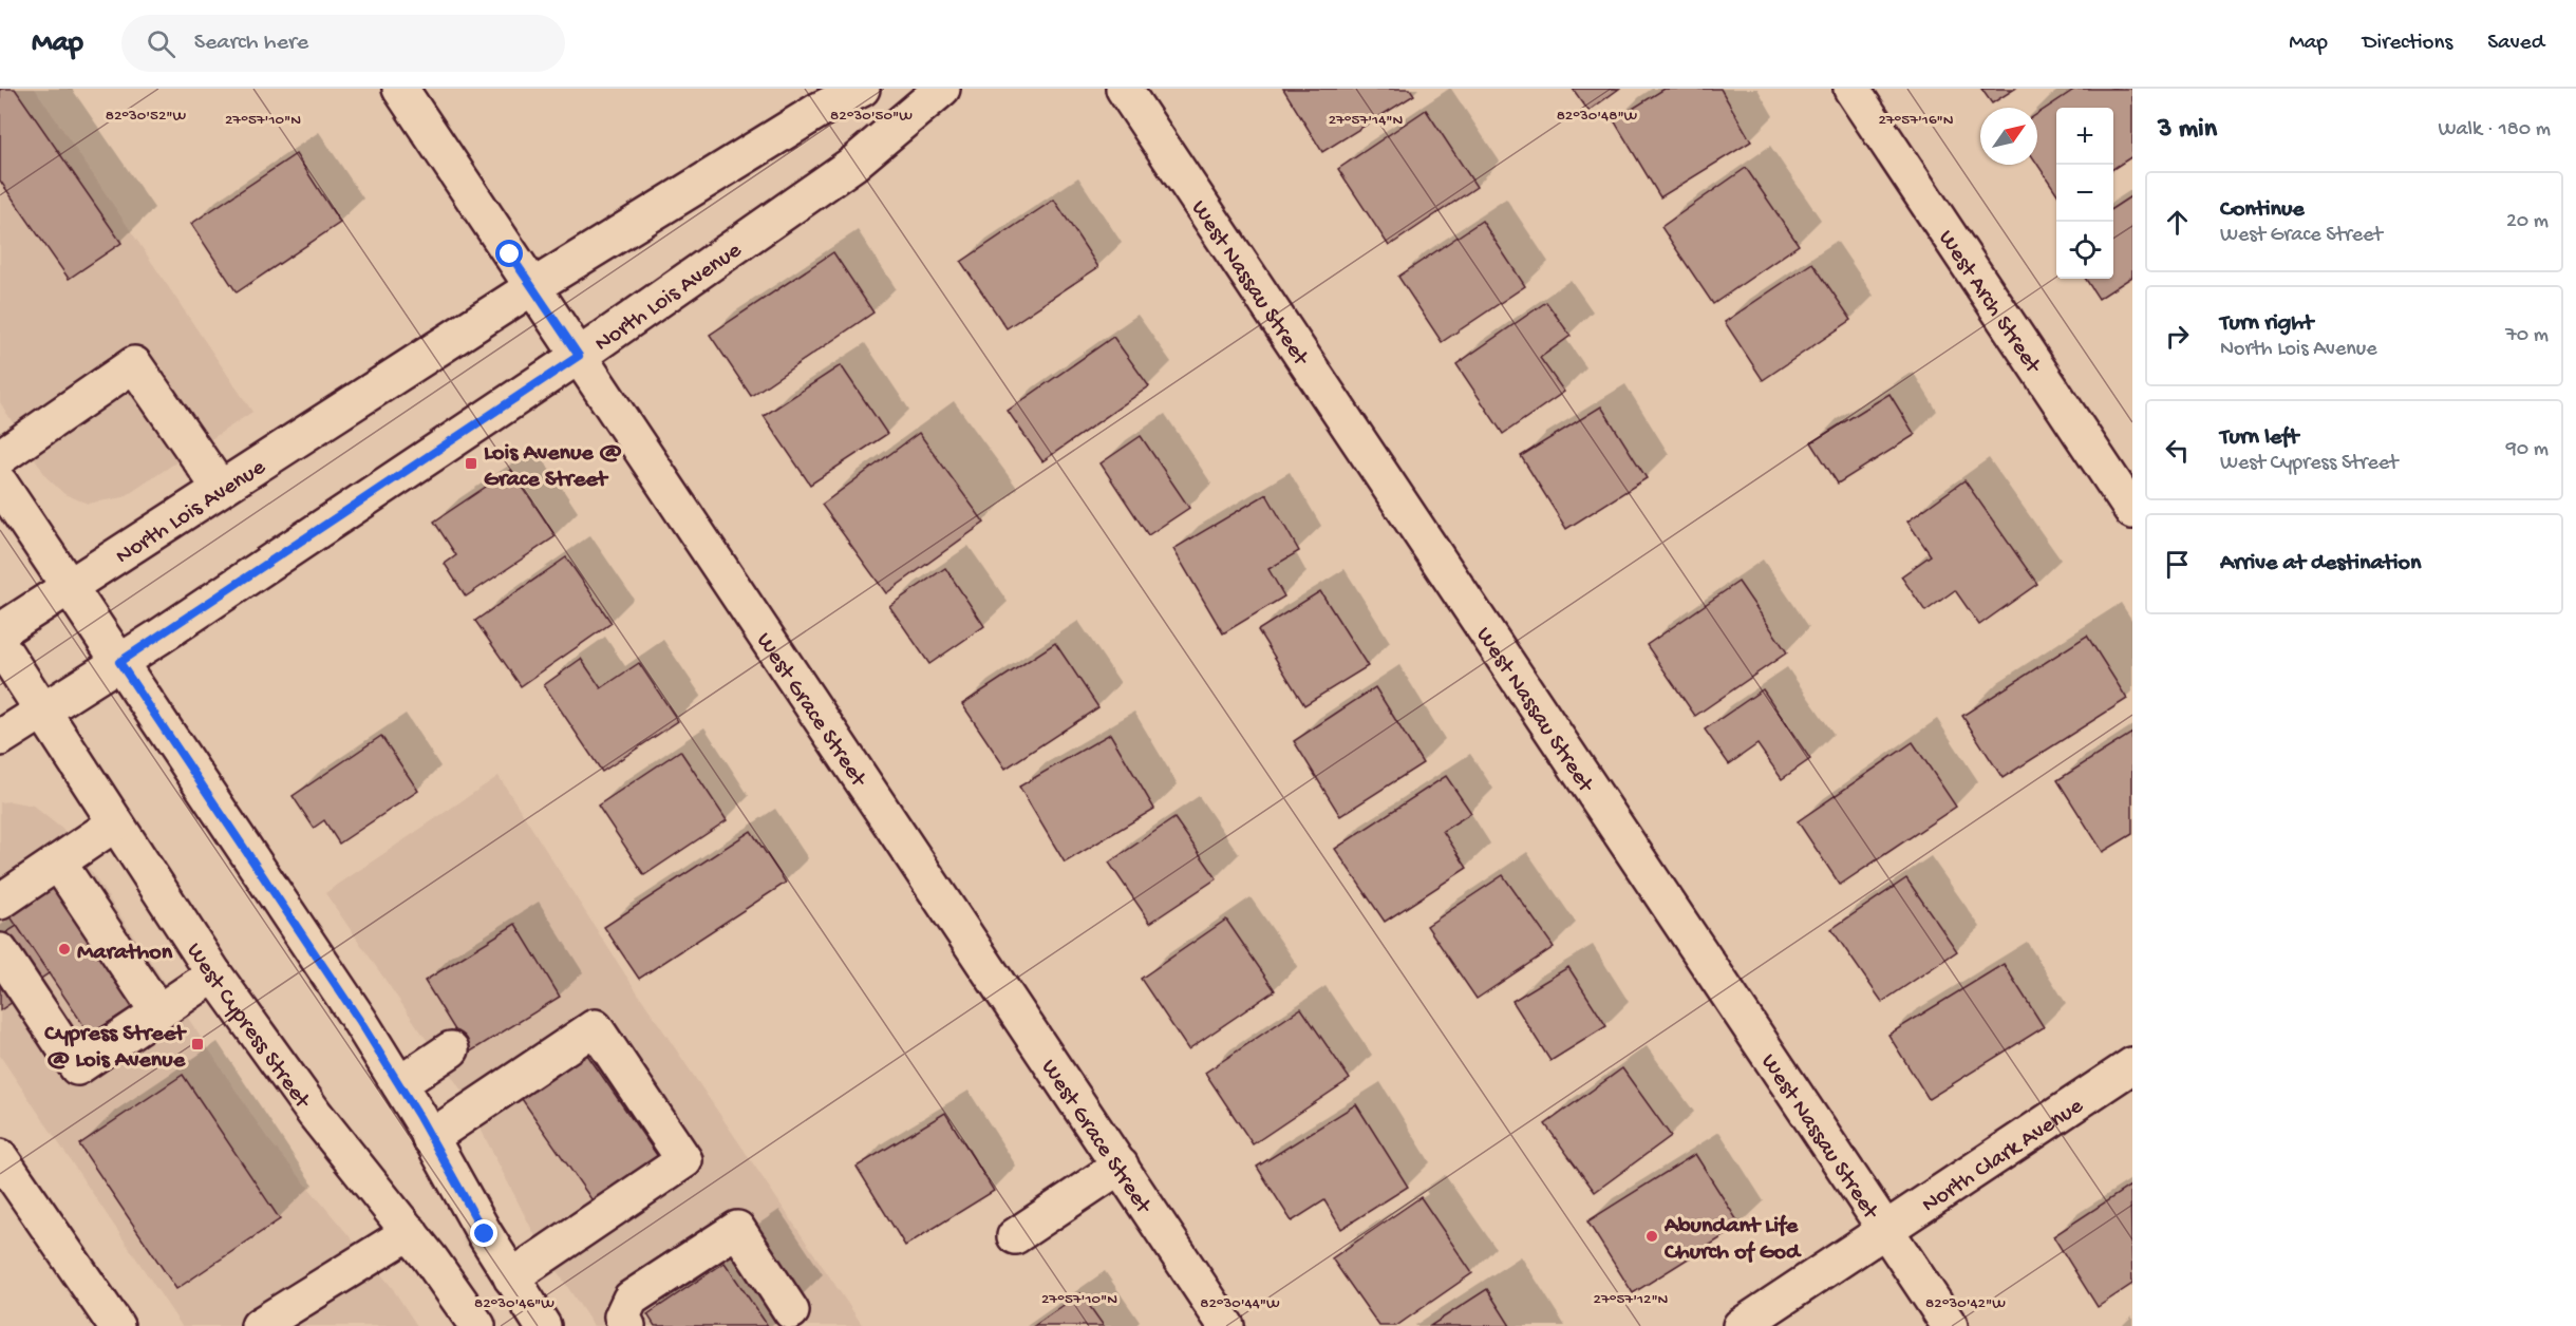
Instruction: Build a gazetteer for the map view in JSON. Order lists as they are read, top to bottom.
{
  "streets": {
    "street": [
      "West Nassau Street",
      "North Lois Avenue",
      "West Arch Street",
      "West Grace Street",
      "West Cypress Street",
      "North Clark Avenue"
    ]
  },
  "crossings": [
    ["West Nassau Street", "North Clark Avenue"],
    ["North Lois Avenue", "West Grace Street"],
    ["North Lois Avenue", "West Cypress Street"]
  ],
  "places": {
    "transit": ["Lois Avenue @ Grace Street", "Cypress Street @ Lois Avenue"],
    "other": ["Marathon", "Abundant Life Church of God"]
  },
  "north": "top right",
  "page": {
    "header": "Map",
    "search": "Search here",
    "nav": ["Map", "Directions", "Saved"],
    "heading": ["3 min", "Walk · 180 m"],
    "map_buttons": ["+", "−"],
    "list": [
      ["Continue", "West Grace Street", "20 m"],
      ["Turn right", "North Lois Avenue", "70 m"],
      ["Turn left", "West Cypress Street", "90 m"],
      "Arrive at destination"
    ]
  },
  "coordinates": [
    "82°30'52\"W",
    "82°30'48\"W",
    "82°30'50\"W",
    "27°57'16\"N",
    "27°57'10\"N",
    "27°57'14\"N",
    "27°57'12\"N",
    "82°30'46\"W",
    "82°30'44\"W",
    "82°30'42\"W"
  ]
}
